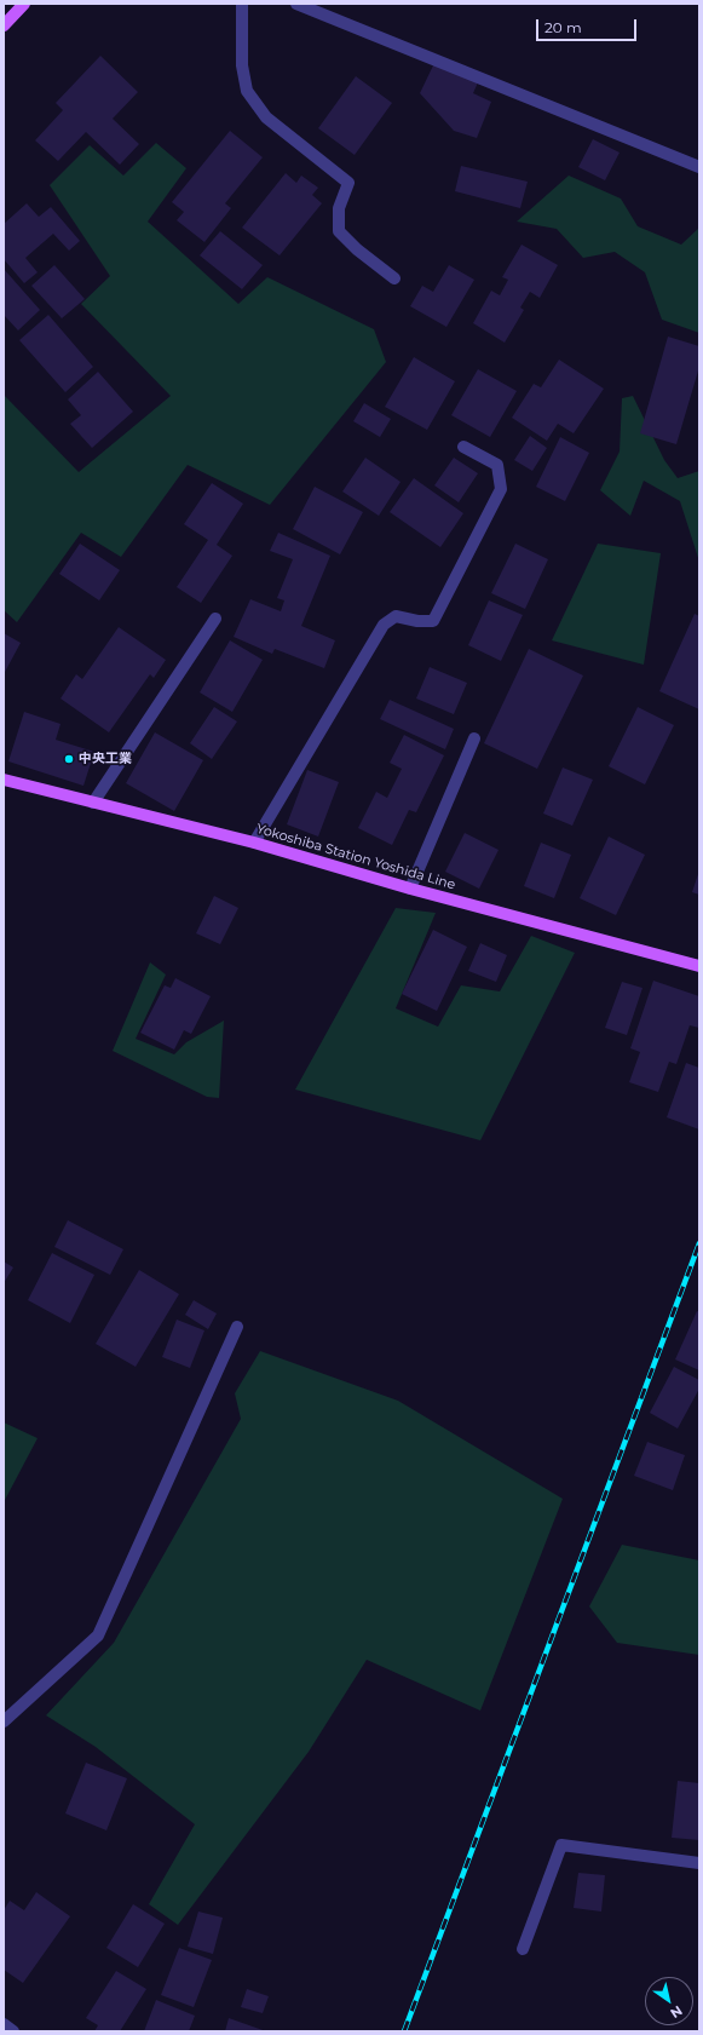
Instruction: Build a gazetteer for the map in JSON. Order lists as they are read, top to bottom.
{
  "streets": {
    "main road": ["Yokoshiba Station Yoshida Line"]
  },
  "places": ["中央工業"],
  "scale_bar": "20 m",
  "north": "bottom right"
}
